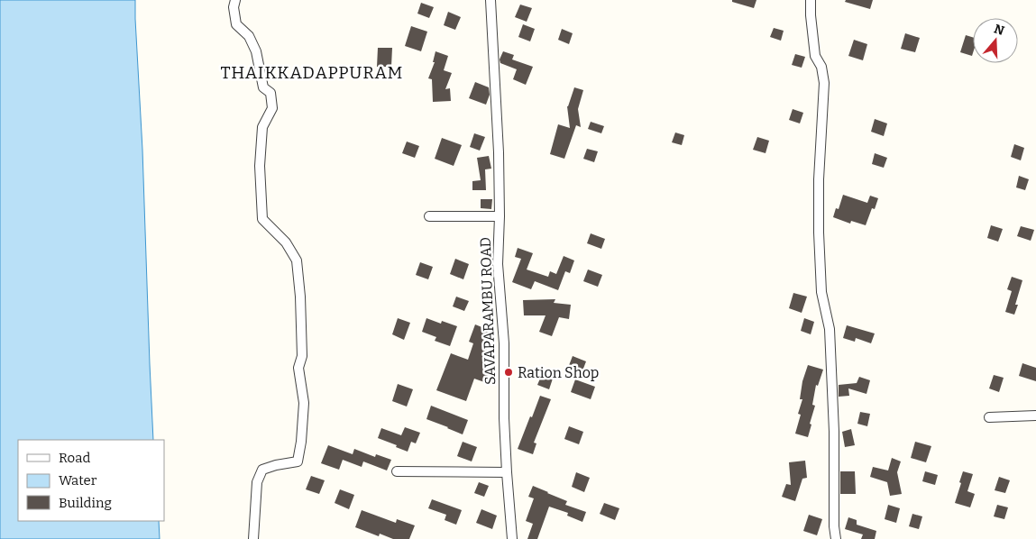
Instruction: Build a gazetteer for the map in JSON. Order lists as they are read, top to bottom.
{
  "streets": {
    "street": ["SAVAPARAMBU ROAD"]
  },
  "districts": ["THAIKKADAPPURAM"],
  "places": ["Ration Shop"],
  "legend": ["Road", "Water", "Building"],
  "north": "top"
}
